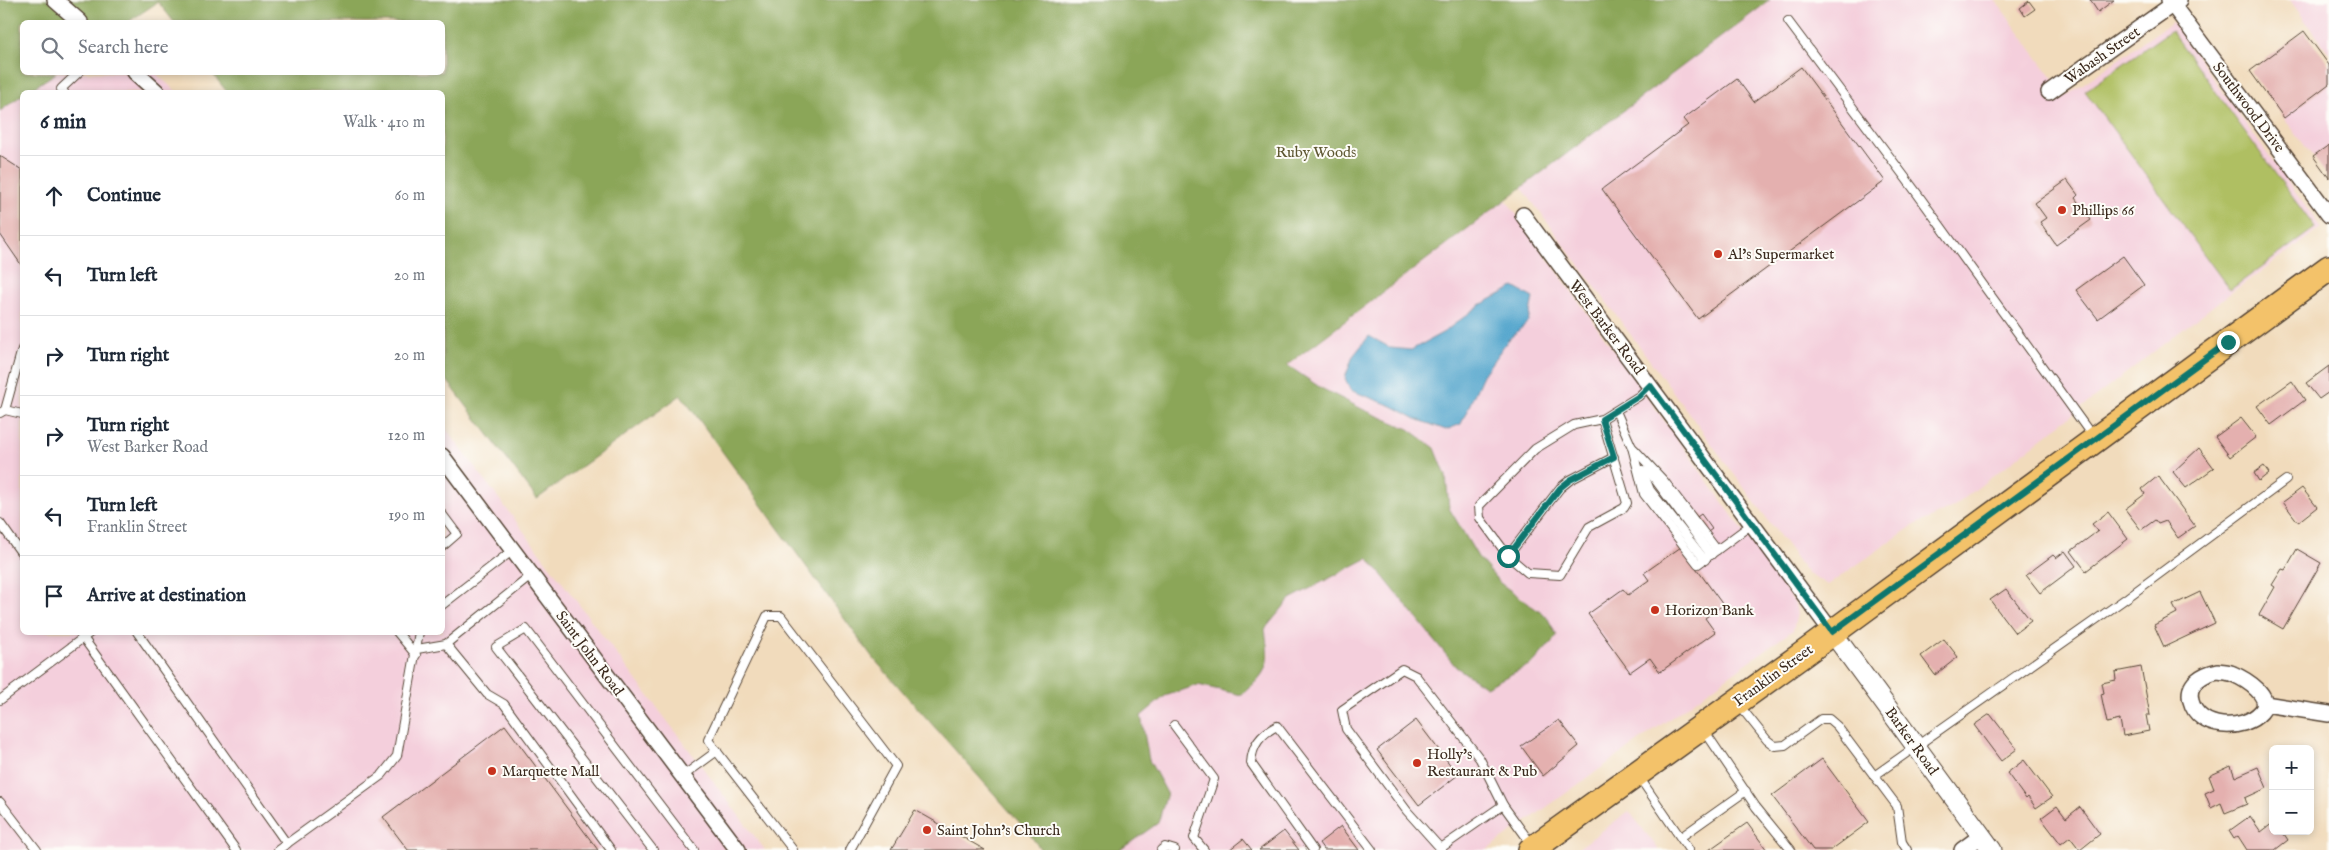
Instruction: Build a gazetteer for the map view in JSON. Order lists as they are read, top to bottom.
{
  "streets": {
    "main road": ["Franklin Street"],
    "street": [
      "Wabash Street",
      "Southwood Drive",
      "West Barker Road",
      "Saint John Road",
      "Barker Road"
    ]
  },
  "crossings": [
    ["Wabash Street", "Southwood Drive"],
    ["West Barker Road", "Franklin Street"],
    ["West Barker Road", "Barker Road"],
    ["Franklin Street", "Barker Road"]
  ],
  "parks": ["Ruby Woods"],
  "places": [
    "Phillips 66",
    "Al's Supermarket",
    "Horizon Bank",
    "Holly's Restaurant & Pub",
    "Marquette Mall",
    "Saint John's Church"
  ],
  "page": {
    "search": "Search here",
    "heading": ["6 min", "Walk · 410 m"],
    "list": [
      ["Continue", "60 m"],
      ["Turn left", "20 m"],
      ["Turn right", "20 m"],
      ["Turn right", "West Barker Road", "120 m"],
      ["Turn left", "Franklin Street", "190 m"],
      "Arrive at destination"
    ],
    "map_buttons": ["+", "−"]
  }
}
